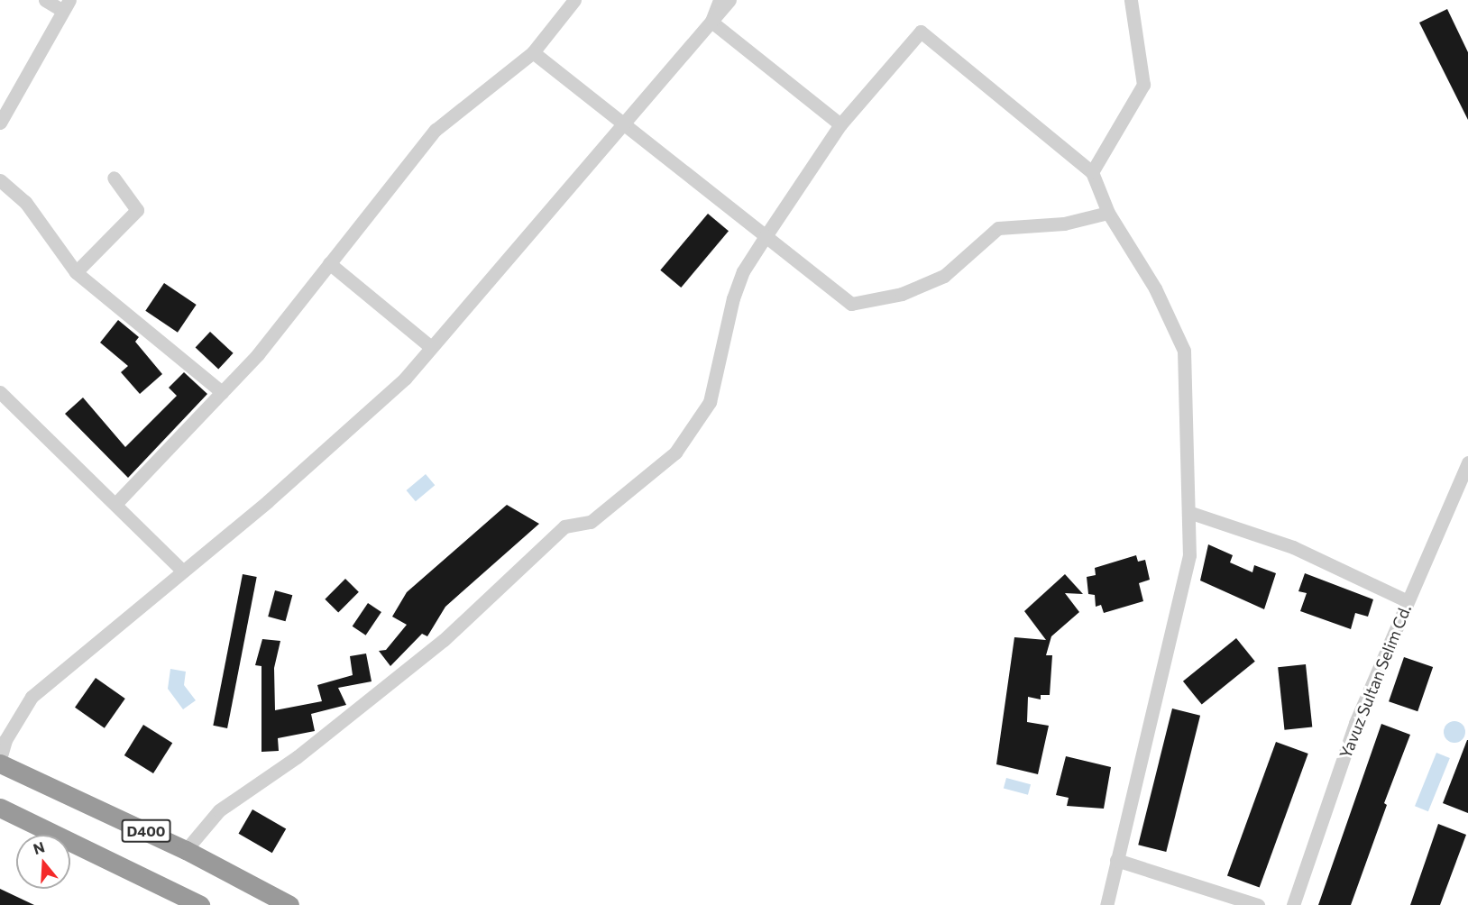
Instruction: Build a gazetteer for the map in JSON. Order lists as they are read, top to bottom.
{
  "streets": {
    "highway": ["D400"],
    "street": ["Yavuz Sultan Selim Cd."]
  },
  "north": "top"
}
